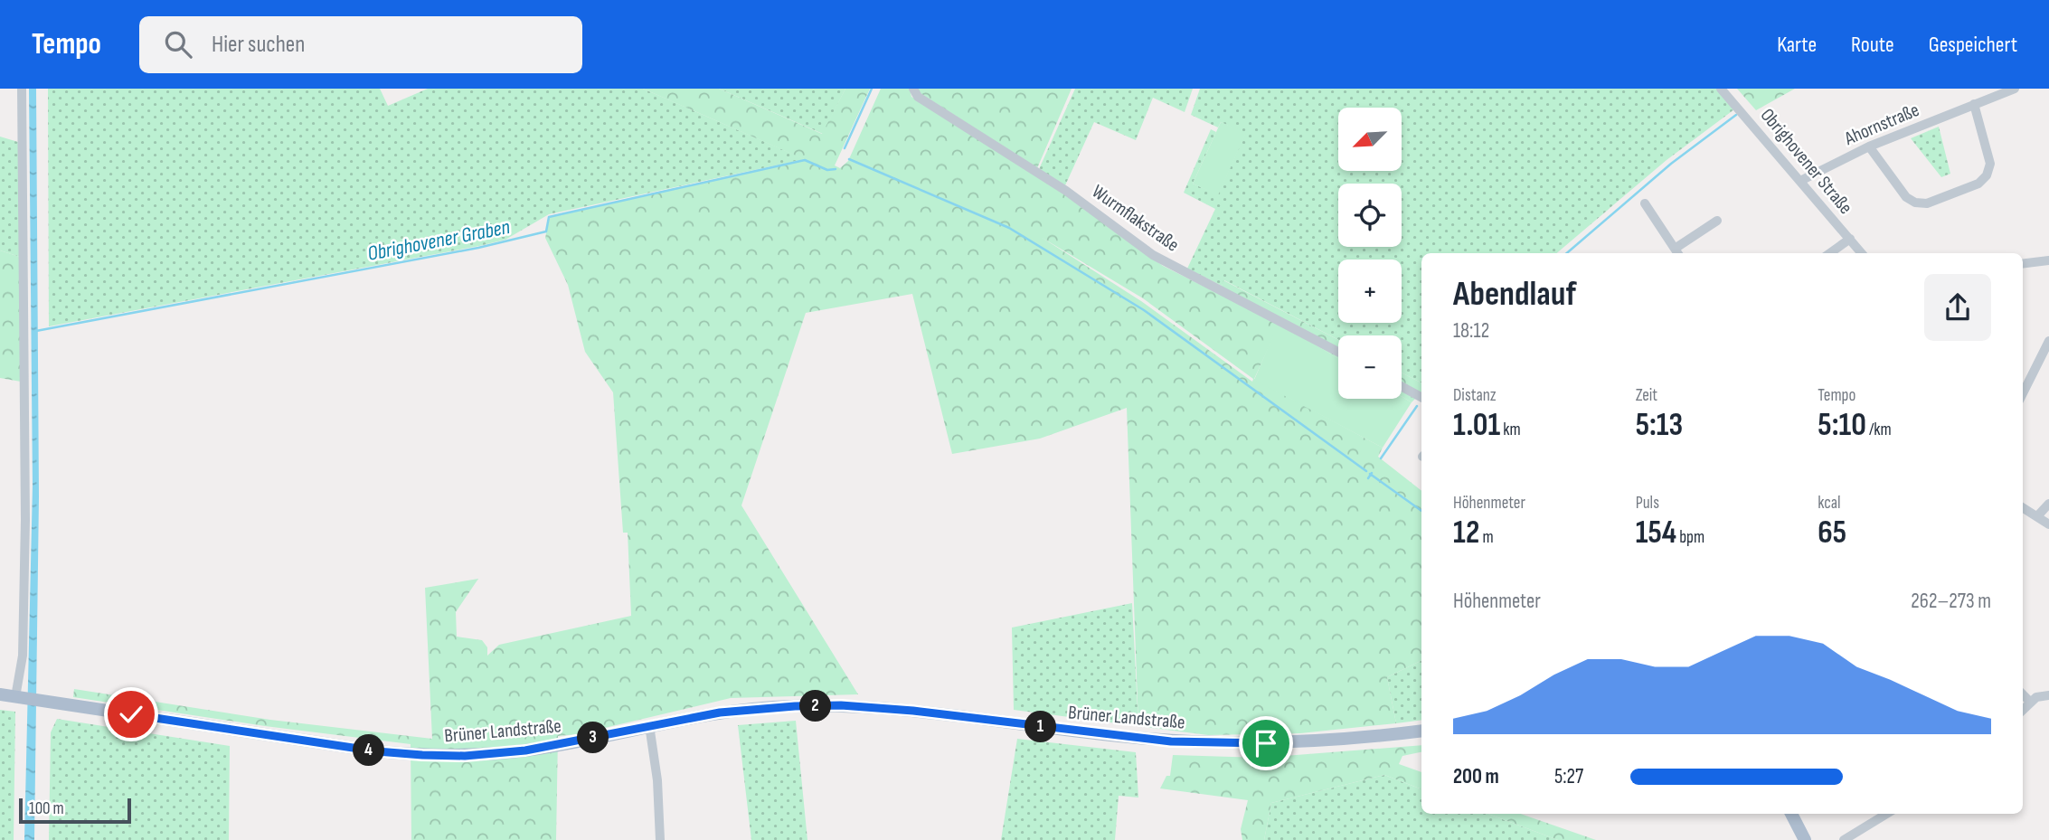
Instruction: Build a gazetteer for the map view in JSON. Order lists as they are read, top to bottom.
{
  "streets": {
    "main road": ["Brüner Landstraße"],
    "street": ["Ahornstraße", "Obrighovener Straße", "Wurmflakstraße"]
  },
  "crossings": [
    ["Ahornstraße", "Obrighovener Straße"]
  ],
  "water": ["Obrighovener Graben"],
  "scale_bar": "100 m",
  "north": "bottom left",
  "page": {
    "header": "Tempo",
    "search": "Hier suchen",
    "nav": ["Karte", "Route", "Gespeichert"],
    "map_buttons": ["+", "−"],
    "heading": ["Abendlauf", "18:12"],
    "stats": [
      ["Distanz", "1.01 km"],
      ["Zeit", "5:13"],
      ["Tempo", "5:10 /km"],
      ["Höhenmeter", "12 m"],
      ["Puls", "154 bpm"],
      ["kcal", "65"]
    ],
    "chart": ["Höhenmeter", "262–273 m"],
    "pins": [
      "2",
      "1",
      "3",
      "4"
    ],
    "list": [
      {
        "name": "200 m",
        "note": "5:27"
      }
    ],
    "scale": "100 m"
  }
}
